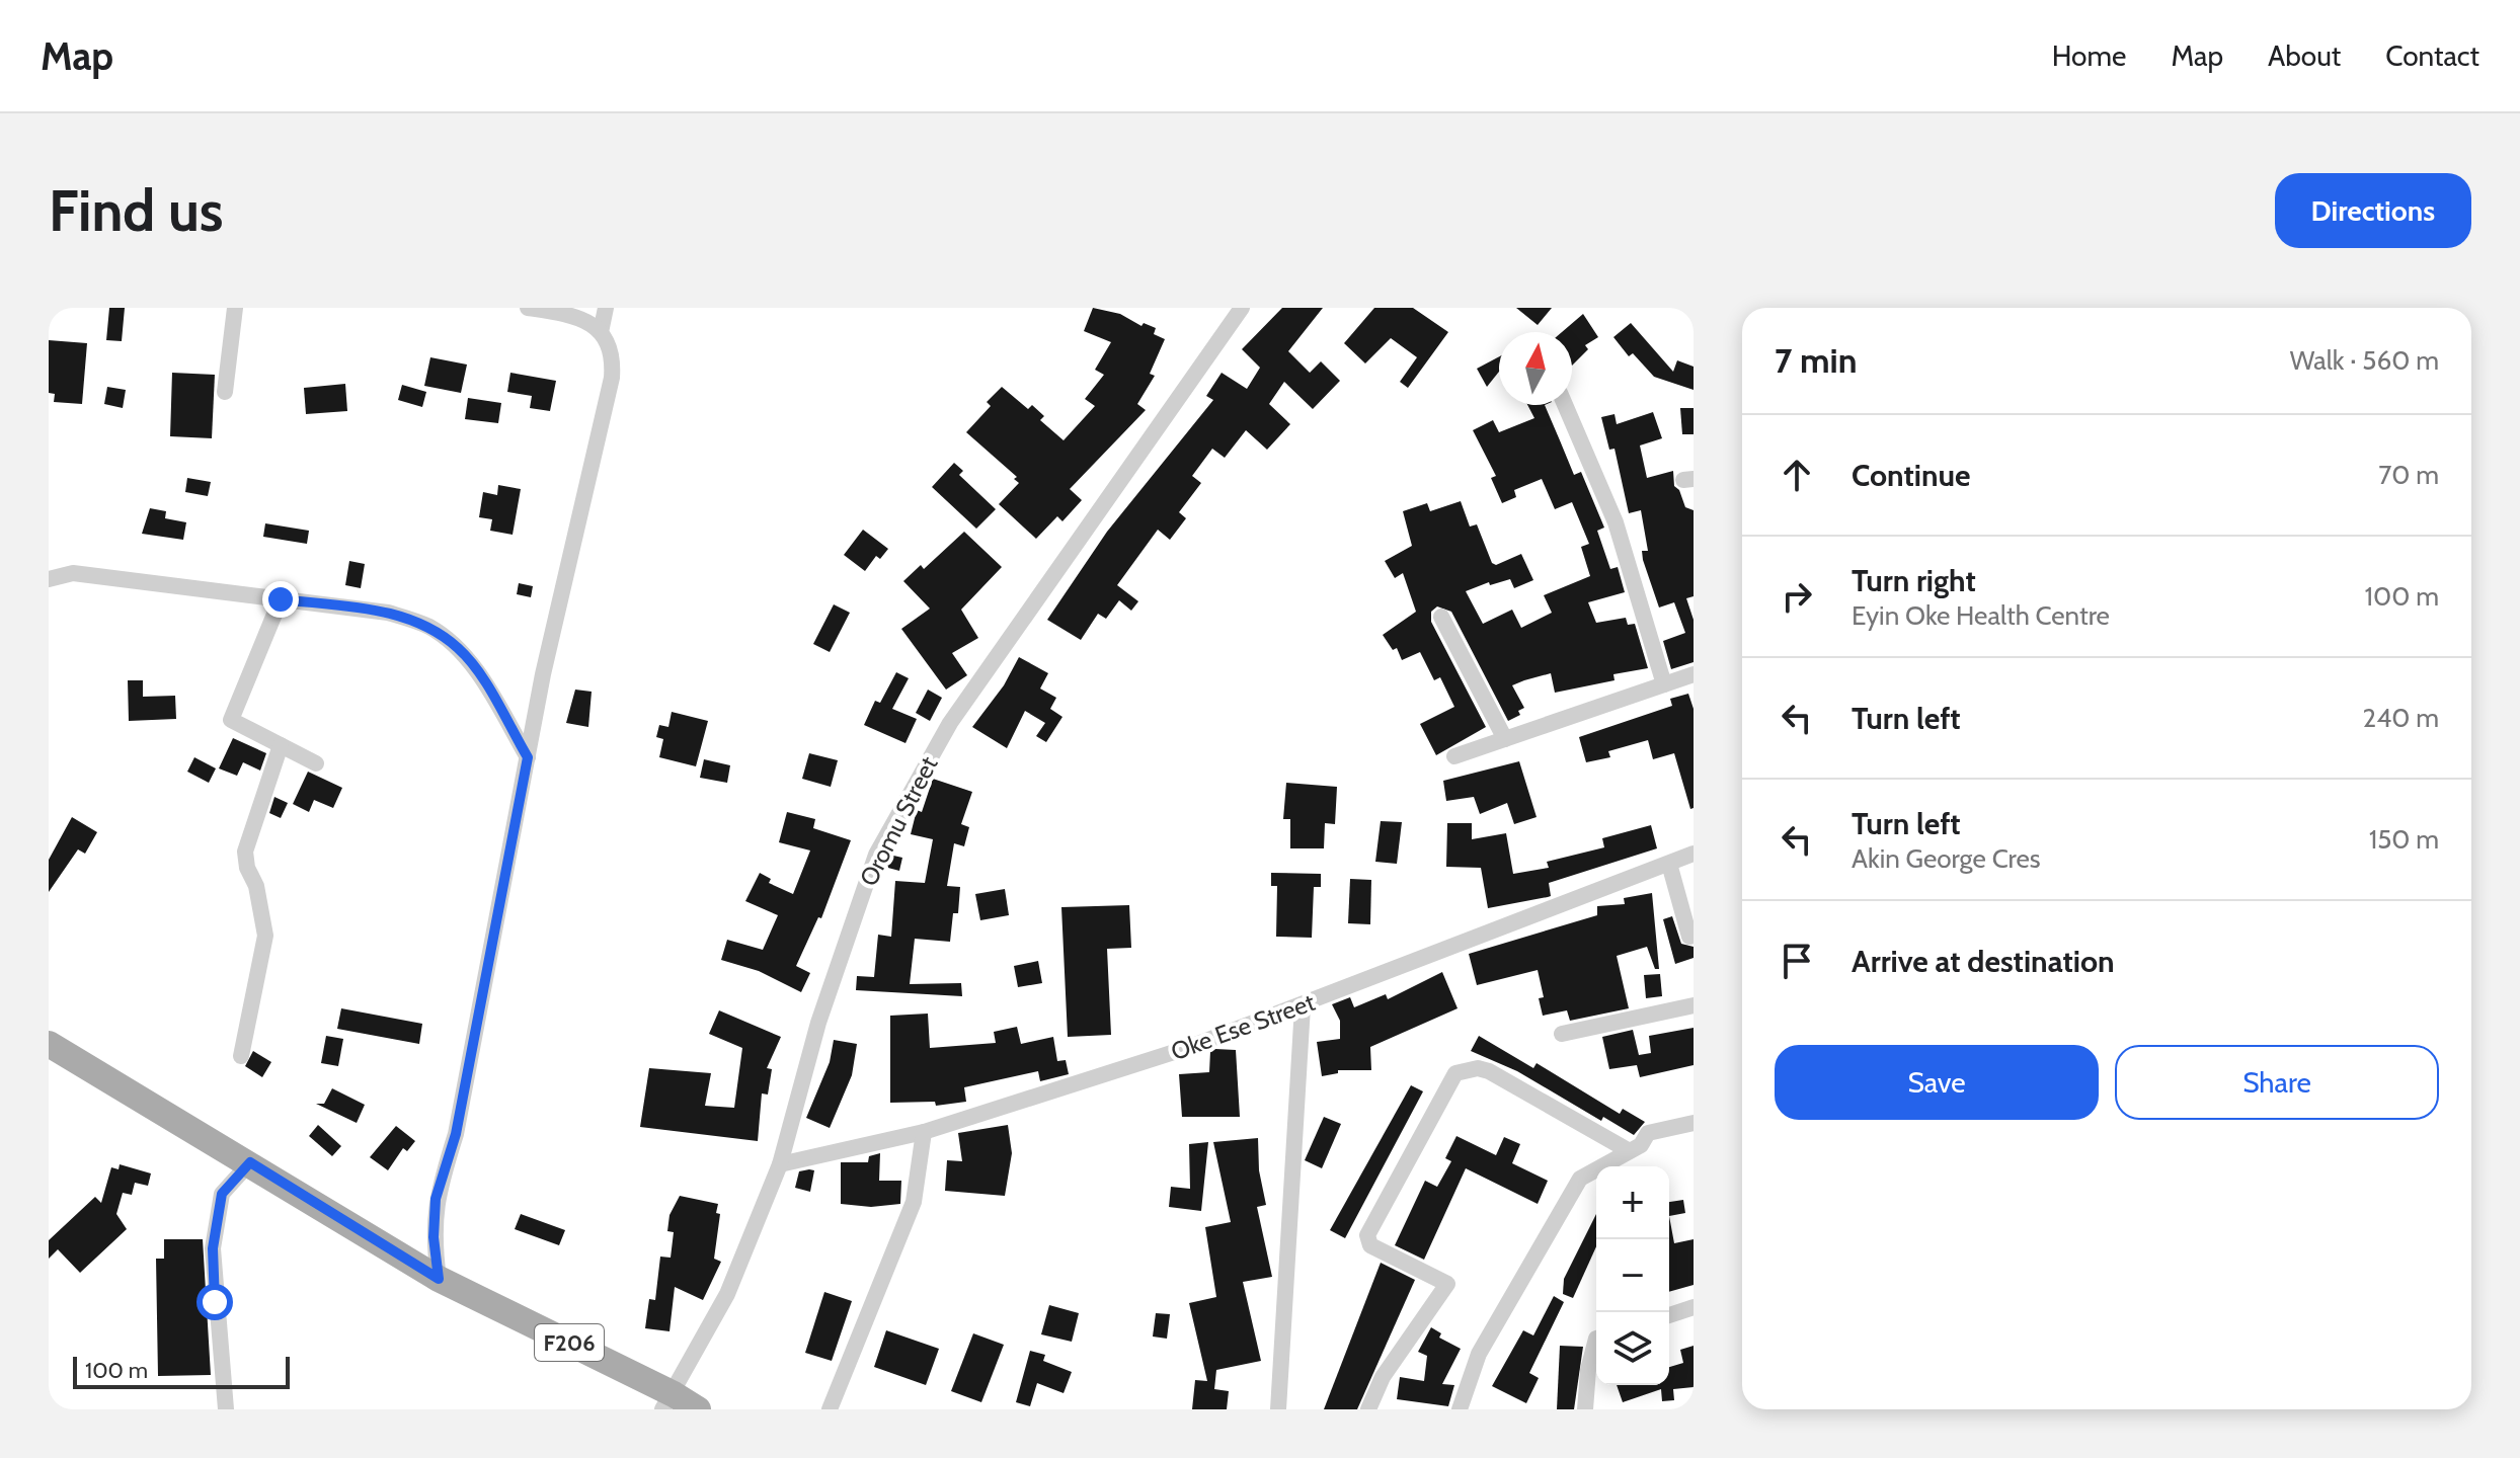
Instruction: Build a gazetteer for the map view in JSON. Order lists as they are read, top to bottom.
{
  "streets": {
    "main road": ["F206"],
    "street": ["Oromu Street", "Oke Ese Street"]
  },
  "crossings": [
    ["Oromu Street", "Oke Ese Street"],
    ["Oromu Street", "F206"]
  ],
  "scale_bar": "100 m",
  "north": "top",
  "page": {
    "header": "Map",
    "nav": [
      "Home",
      "Map",
      "About",
      "Contact"
    ],
    "buttons": [
      "Directions",
      ["Save", "Share"]
    ],
    "title": "Find us",
    "heading": ["7 min", "Walk · 560 m"],
    "list": [
      ["Continue", "70 m"],
      ["Turn right", "Eyin Oke Health Centre", "100 m"],
      ["Turn left", "240 m"],
      ["Turn left", "Akin George Cres", "150 m"],
      "Arrive at destination"
    ],
    "map_buttons": ["+", "−"],
    "scale": "100 m"
  }
}
